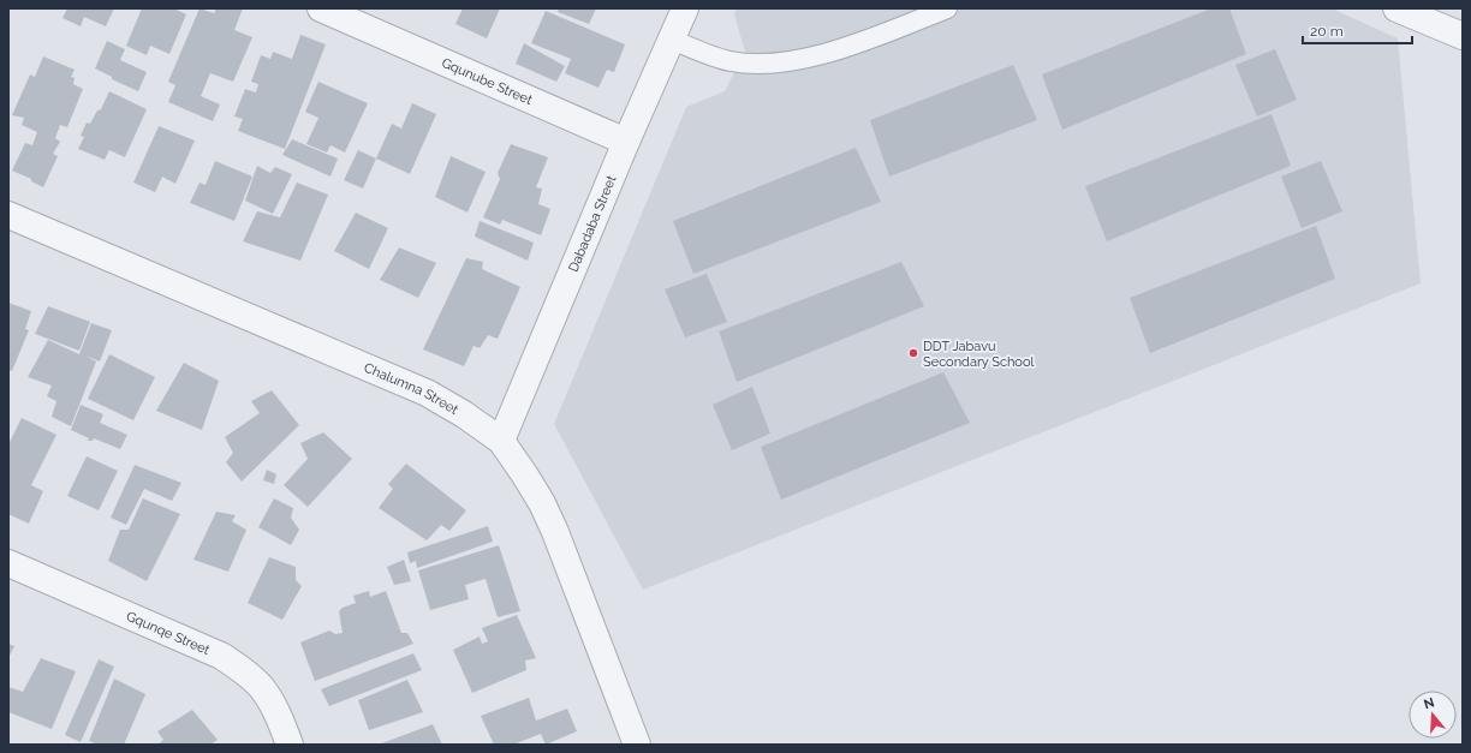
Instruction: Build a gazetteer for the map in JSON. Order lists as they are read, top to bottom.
{
  "streets": {
    "street": [
      "Gqunube Street",
      "Dabadaba Street",
      "Chalumna Street",
      "Gqunqe Street"
    ]
  },
  "crossings": [
    ["Gqunube Street", "Dabadaba Street"],
    ["Dabadaba Street", "Chalumna Street"]
  ],
  "places": ["DDT Jabavu Secondary School"],
  "scale_bar": "20 m",
  "north": "top"
}
